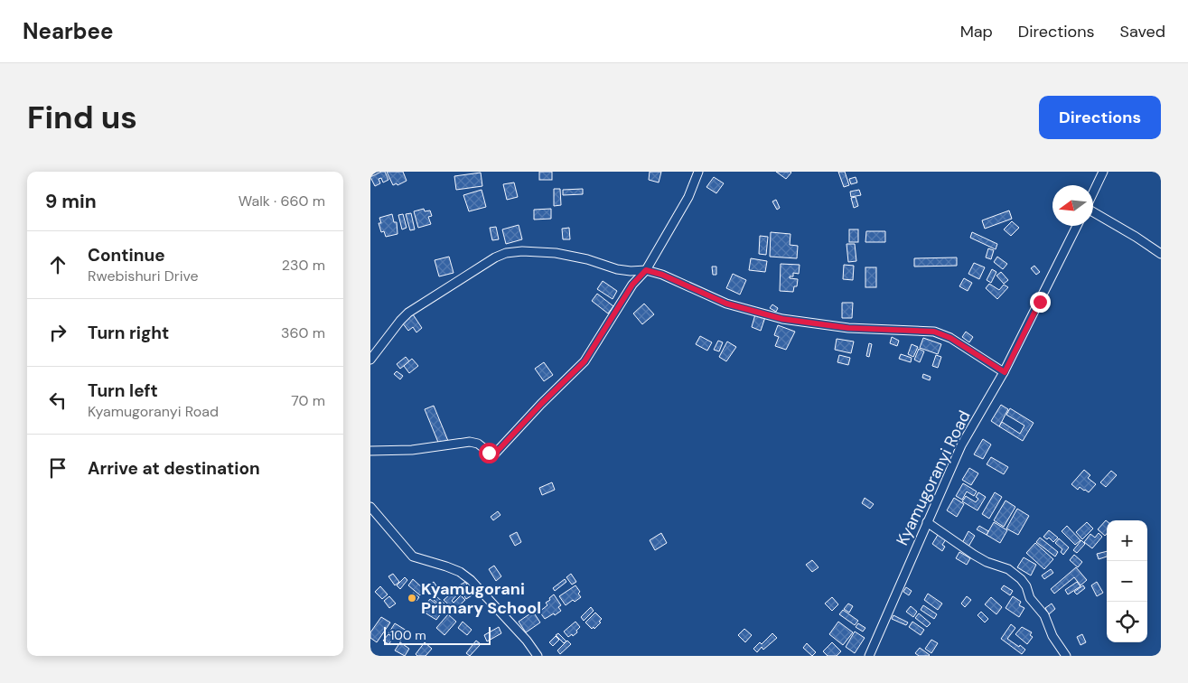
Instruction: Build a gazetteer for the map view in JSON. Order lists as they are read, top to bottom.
{
  "streets": {
    "street": ["Kyamugoranyi Road"]
  },
  "places": ["Kyamugorani Primary School"],
  "scale_bar": "100 m",
  "north": "left",
  "page": {
    "header": "Nearbee",
    "nav": ["Map", "Directions", "Saved"],
    "buttons": "Directions",
    "title": "Find us",
    "heading": ["9 min", "Walk · 660 m"],
    "list": [
      ["Continue", "Rwebishuri Drive", "230 m"],
      ["Turn right", "360 m"],
      ["Turn left", "Kyamugoranyi Road", "70 m"],
      "Arrive at destination"
    ],
    "map_buttons": ["+", "−"],
    "scale": "100 m"
  }
}
